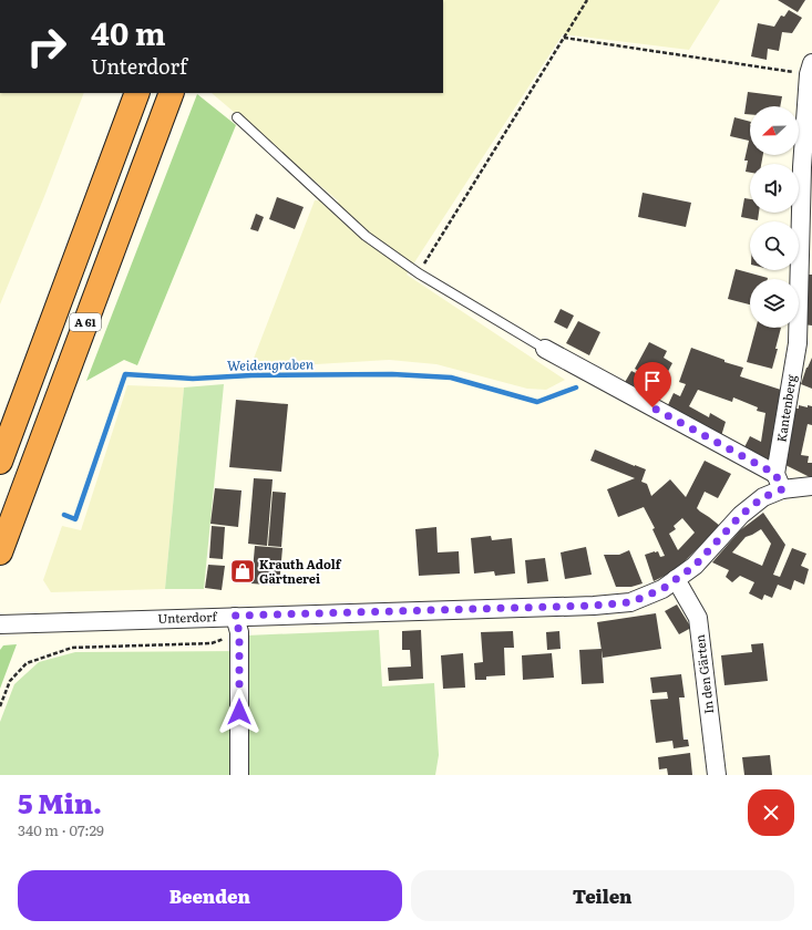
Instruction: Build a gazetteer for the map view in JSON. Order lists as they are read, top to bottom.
{
  "streets": {
    "highway": ["A 61"],
    "street": ["Kantenberg", "Unterdorf", "In den Gärten"]
  },
  "crossings": [
    ["Kantenberg", "Unterdorf"],
    ["Unterdorf", "In den Gärten"]
  ],
  "water": ["Weidengraben"],
  "places": {
    "shop": ["Krauth Adolf Gärtnerei"]
  },
  "north": "left",
  "page": {
    "turn": ["40 m", "Unterdorf"],
    "heading": ["5 Min.", "340 m · 07:29"],
    "buttons": ["Beenden", "Teilen"]
  }
}
